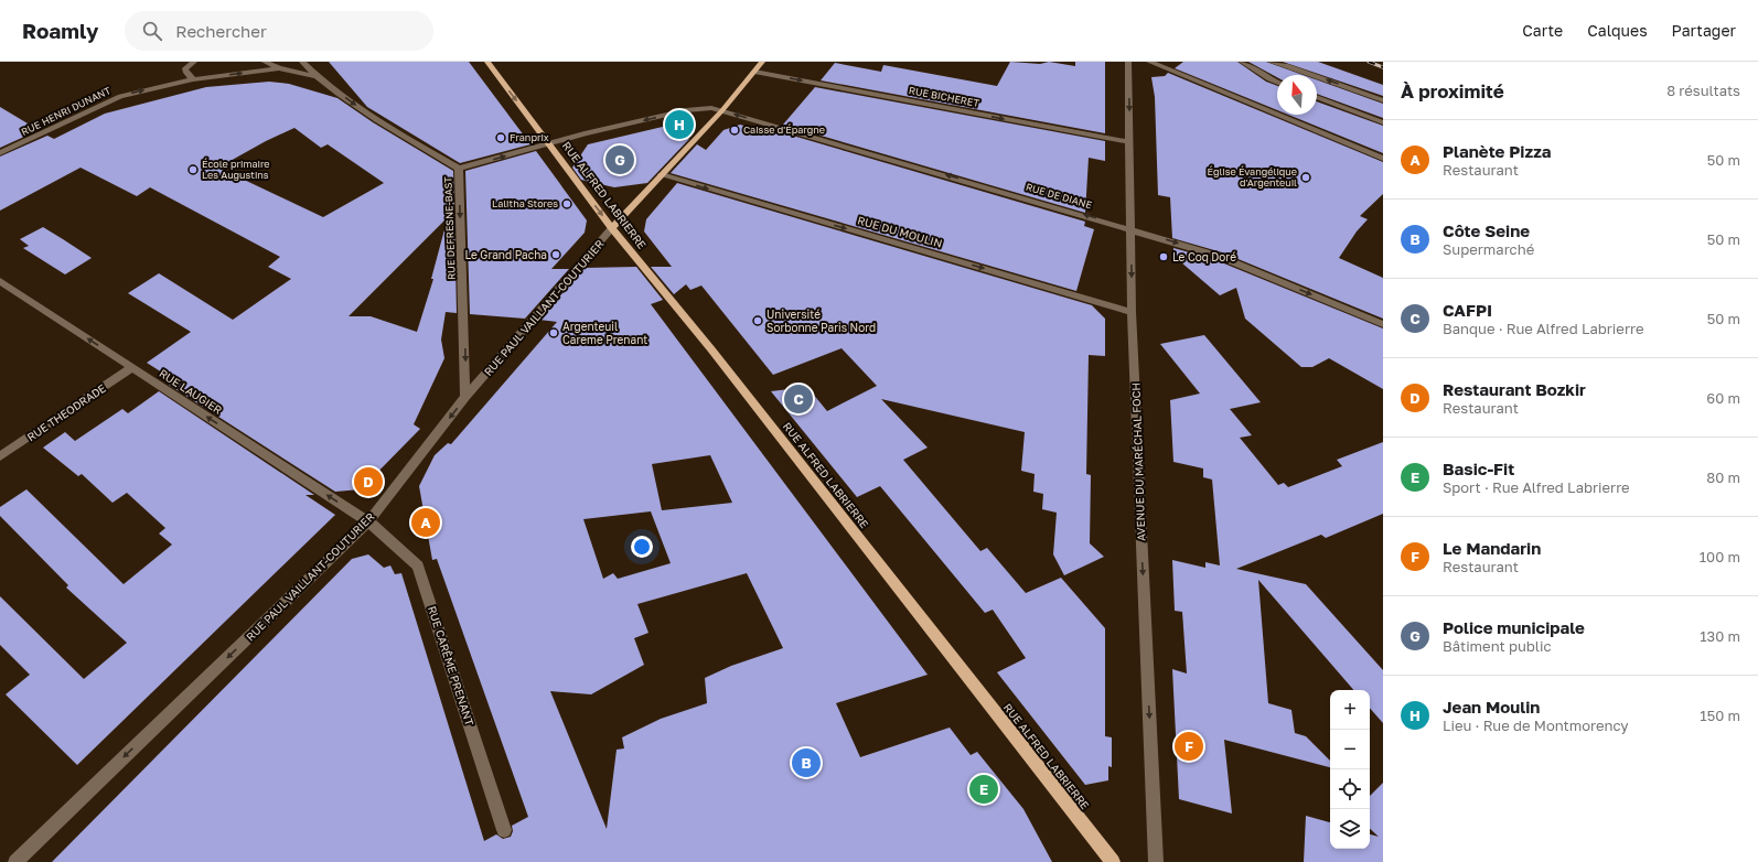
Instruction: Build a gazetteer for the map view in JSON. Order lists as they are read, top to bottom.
{
  "streets": {
    "main road": ["RUE ALFRED LABRIERRE"],
    "street": [
      "RUE BICHERET",
      "RUE HENRI DUNANT",
      "RUE DE DIANE",
      "RUE DEFRESNE-BAST",
      "RUE DU MOULIN",
      "RUE PAUL VAILLANT-COUTURIER",
      "RUE LAUGIER",
      "RUE THEODRADE",
      "AVENUE DU MARÉCHAL FOCH",
      "RUE CARÊME PRENANT"
    ]
  },
  "crossings": [
    ["RUE BICHERET", "AVENUE DU MARÉCHAL FOCH"],
    ["RUE ALFRED LABRIERRE", "RUE DE DIANE"],
    ["RUE ALFRED LABRIERRE", "RUE PAUL VAILLANT-COUTURIER"],
    ["RUE DE DIANE", "RUE DEFRESNE-BAST"],
    ["RUE DE DIANE", "AVENUE DU MARÉCHAL FOCH"],
    ["RUE DEFRESNE-BAST", "RUE PAUL VAILLANT-COUTURIER"],
    ["RUE DU MOULIN", "AVENUE DU MARÉCHAL FOCH"],
    ["RUE PAUL VAILLANT-COUTURIER", "RUE LAUGIER"],
    ["RUE PAUL VAILLANT-COUTURIER", "RUE CARÊME PRENANT"],
    ["RUE LAUGIER", "RUE THEODRADE"],
    ["RUE LAUGIER", "RUE CARÊME PRENANT"]
  ],
  "one_way": [
    "RUE BICHERET",
    "RUE HENRI DUNANT",
    "RUE DEFRESNE-BAST",
    "RUE DU MOULIN",
    "RUE PAUL VAILLANT-COUTURIER",
    "RUE LAUGIER",
    "AVENUE DU MARÉCHAL FOCH"
  ],
  "places": [
    "Caisse d'Épargne",
    "Franprix",
    "École primaire Les Augustins",
    "Église Évangélique d'Argenteuil",
    "Lalitha Stores",
    "Le Grand Pacha",
    "Le Coq Doré",
    "Université Sorbonne Paris Nord",
    "Argenteuil Careme Prenant"
  ],
  "north": "top",
  "page": {
    "header": "Roamly",
    "search": "Rechercher",
    "nav": ["Carte", "Calques", "Partager"],
    "heading": ["À proximité", "8 résultats"],
    "pins": [
      "H",
      "G",
      "C",
      "D",
      "A",
      "F",
      "B",
      "E"
    ],
    "list": [
      {
        "mark": "A",
        "name": "Planète Pizza",
        "note": "Restaurant",
        "value": "50 m"
      },
      {
        "mark": "B",
        "name": "Côte Seine",
        "note": "Supermarché",
        "value": "50 m"
      },
      {
        "mark": "C",
        "name": "CAFPI",
        "note": "Banque · Rue Alfred Labrierre",
        "value": "50 m"
      },
      {
        "mark": "D",
        "name": "Restaurant Bozkir",
        "note": "Restaurant",
        "value": "60 m"
      },
      {
        "mark": "E",
        "name": "Basic-Fit",
        "note": "Sport · Rue Alfred Labrierre",
        "value": "80 m"
      },
      {
        "mark": "F",
        "name": "Le Mandarin",
        "note": "Restaurant",
        "value": "100 m"
      },
      {
        "mark": "G",
        "name": "Police municipale",
        "note": "Bâtiment public",
        "value": "130 m"
      },
      {
        "mark": "H",
        "name": "Jean Moulin",
        "note": "Lieu · Rue de Montmorency",
        "value": "150 m"
      }
    ],
    "map_buttons": ["+", "−"]
  }
}
